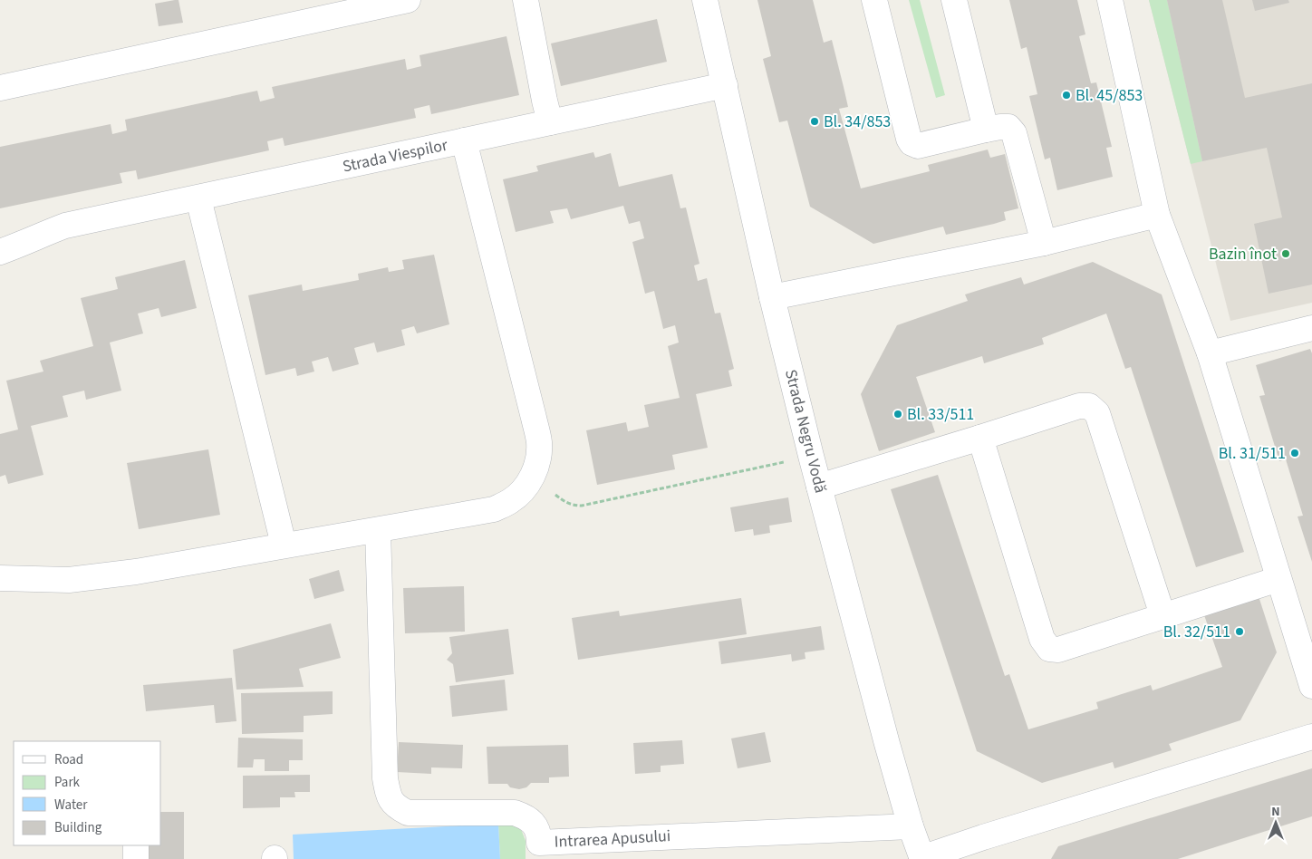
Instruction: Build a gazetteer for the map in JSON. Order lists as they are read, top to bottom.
{
  "streets": {
    "street": ["Strada Viespilor", "Strada Negru Vodă", "Intrarea Apusului"]
  },
  "crossings": [
    ["Strada Viespilor", "Strada Negru Vodă"],
    ["Strada Negru Vodă", "Intrarea Apusului"]
  ],
  "places": [
    "Bl. 45/853",
    "Bl. 34/853",
    "Bazin înot",
    "Bl. 33/511",
    "Bl. 31/511",
    "Bl. 32/511"
  ],
  "legend": [
    "Road",
    "Park",
    "Water",
    "Building"
  ],
  "north": "top"
}
